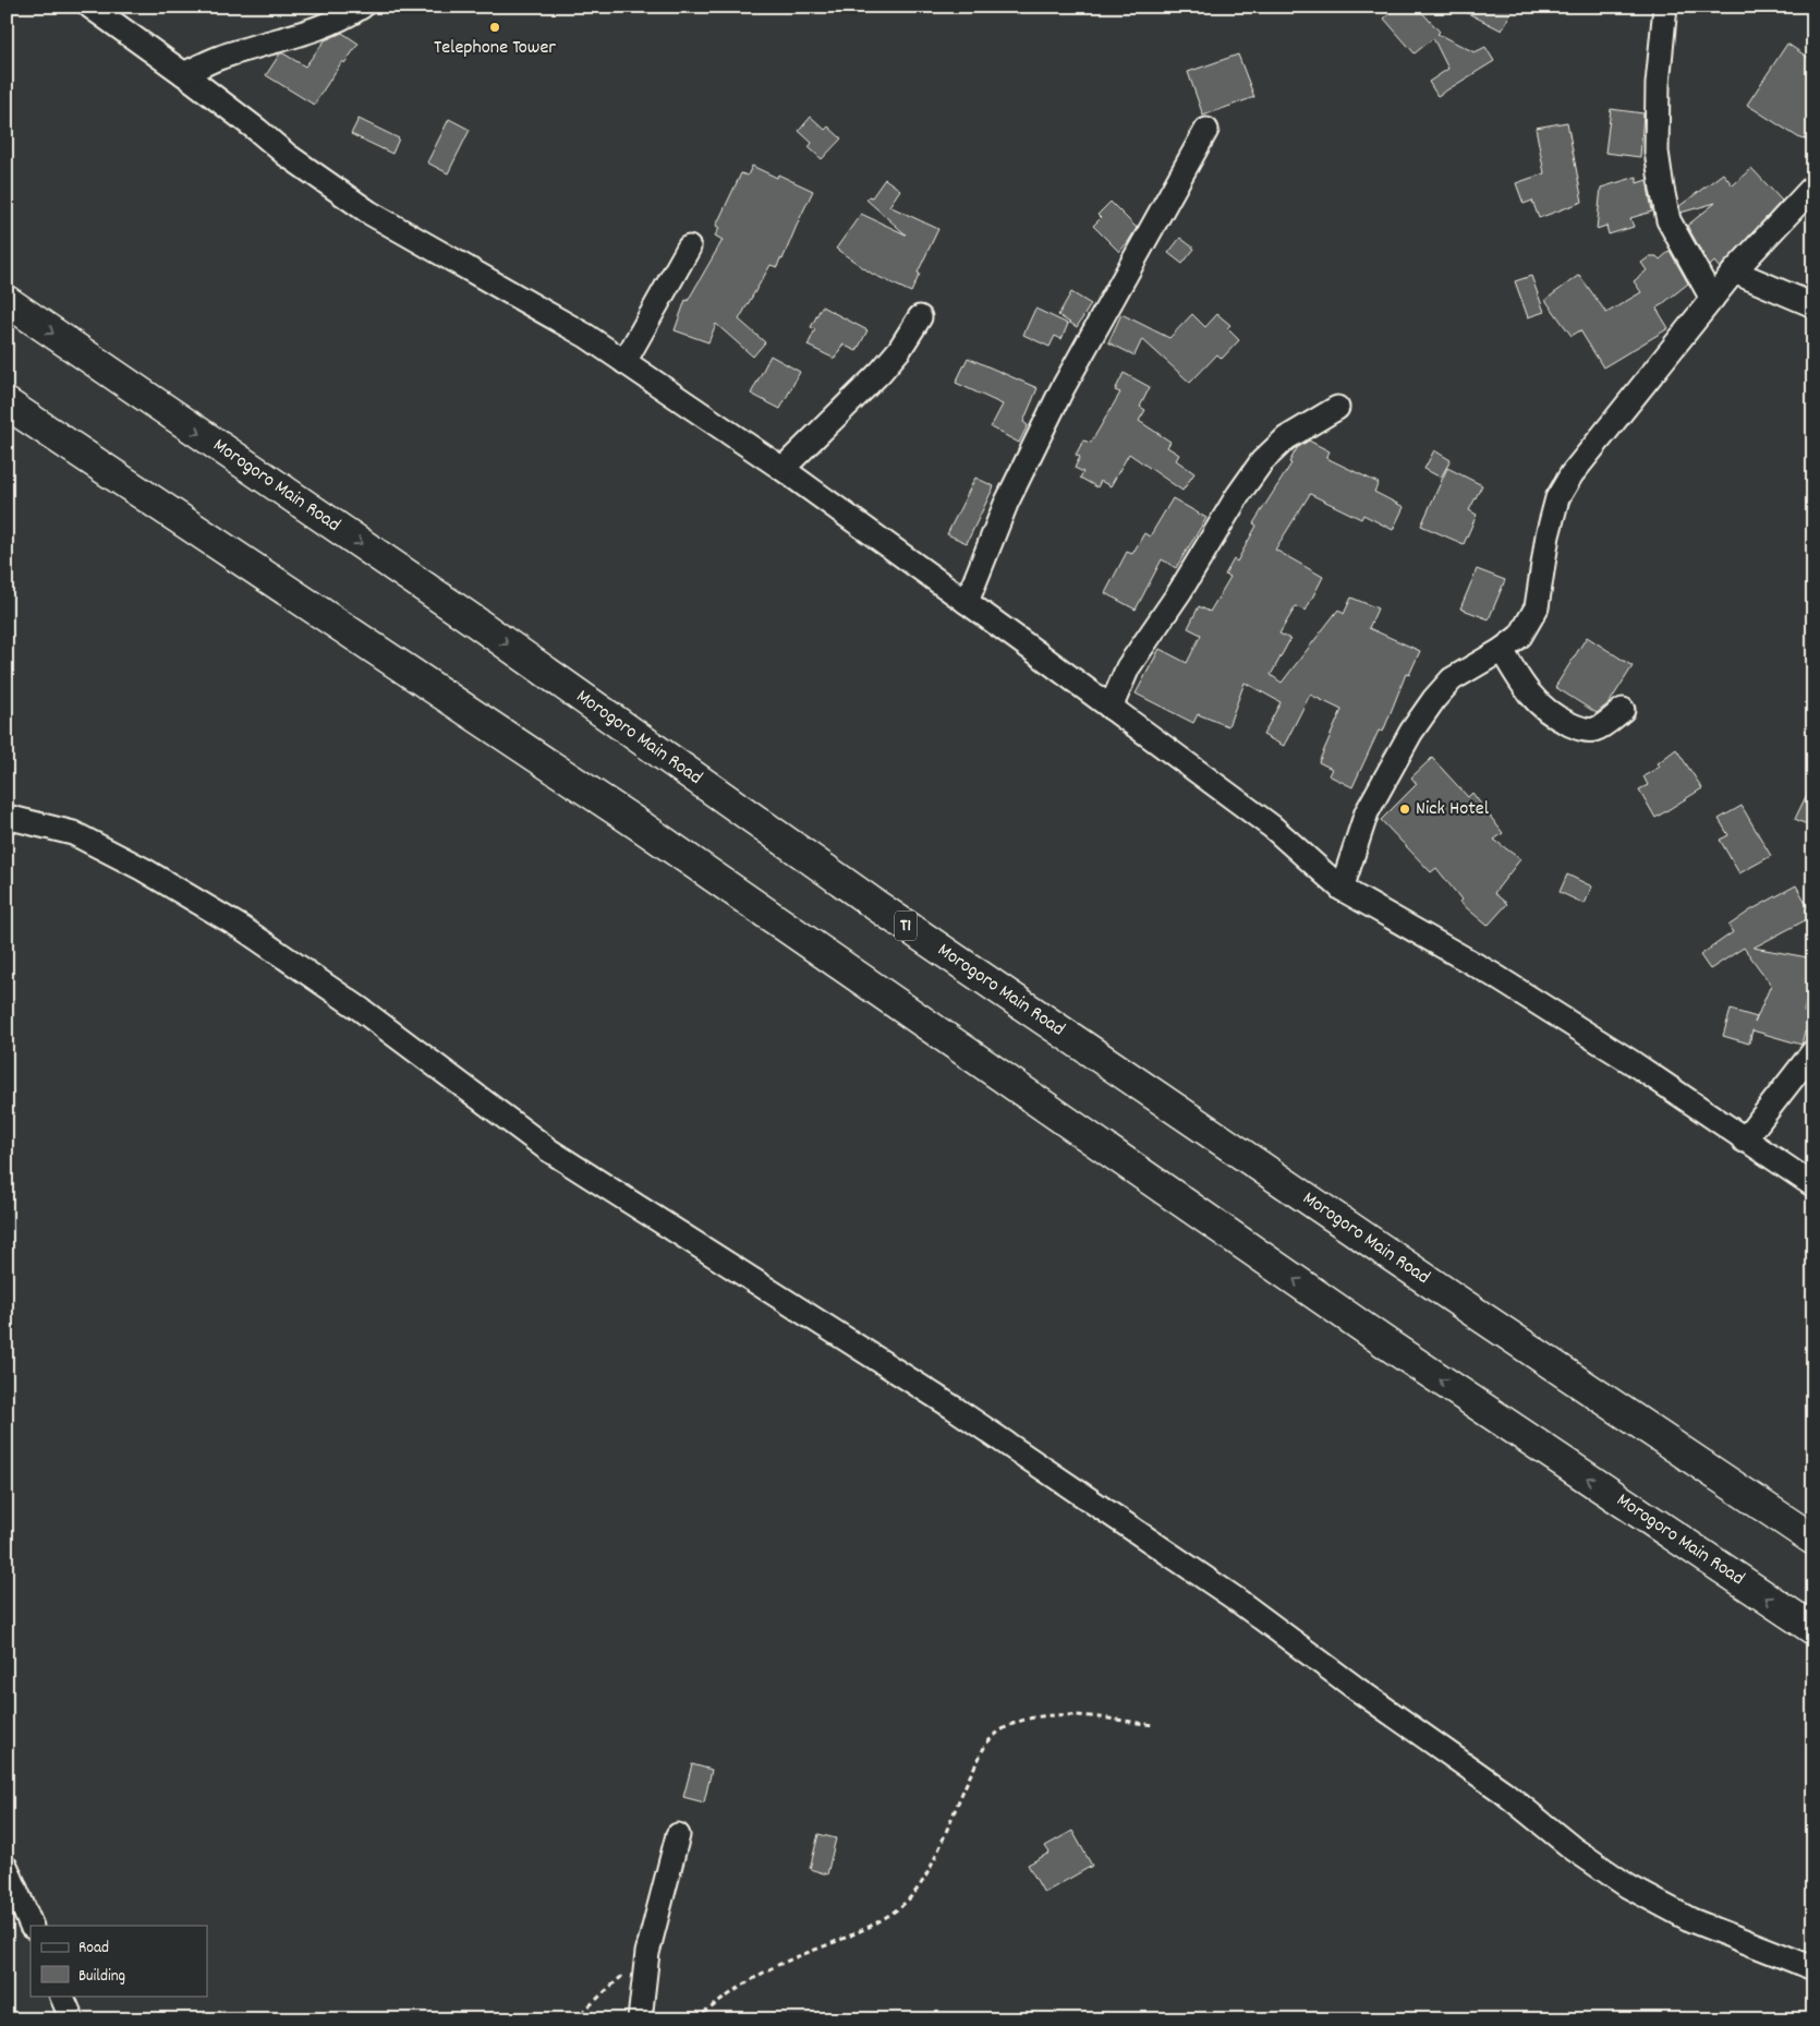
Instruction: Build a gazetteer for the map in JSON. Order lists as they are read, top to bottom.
{
  "streets": {
    "highway": ["Morogoro Main Road", "T1"]
  },
  "places": ["Telephone Tower", "Nick Hotel"],
  "legend": ["Road", "Building"]
}
